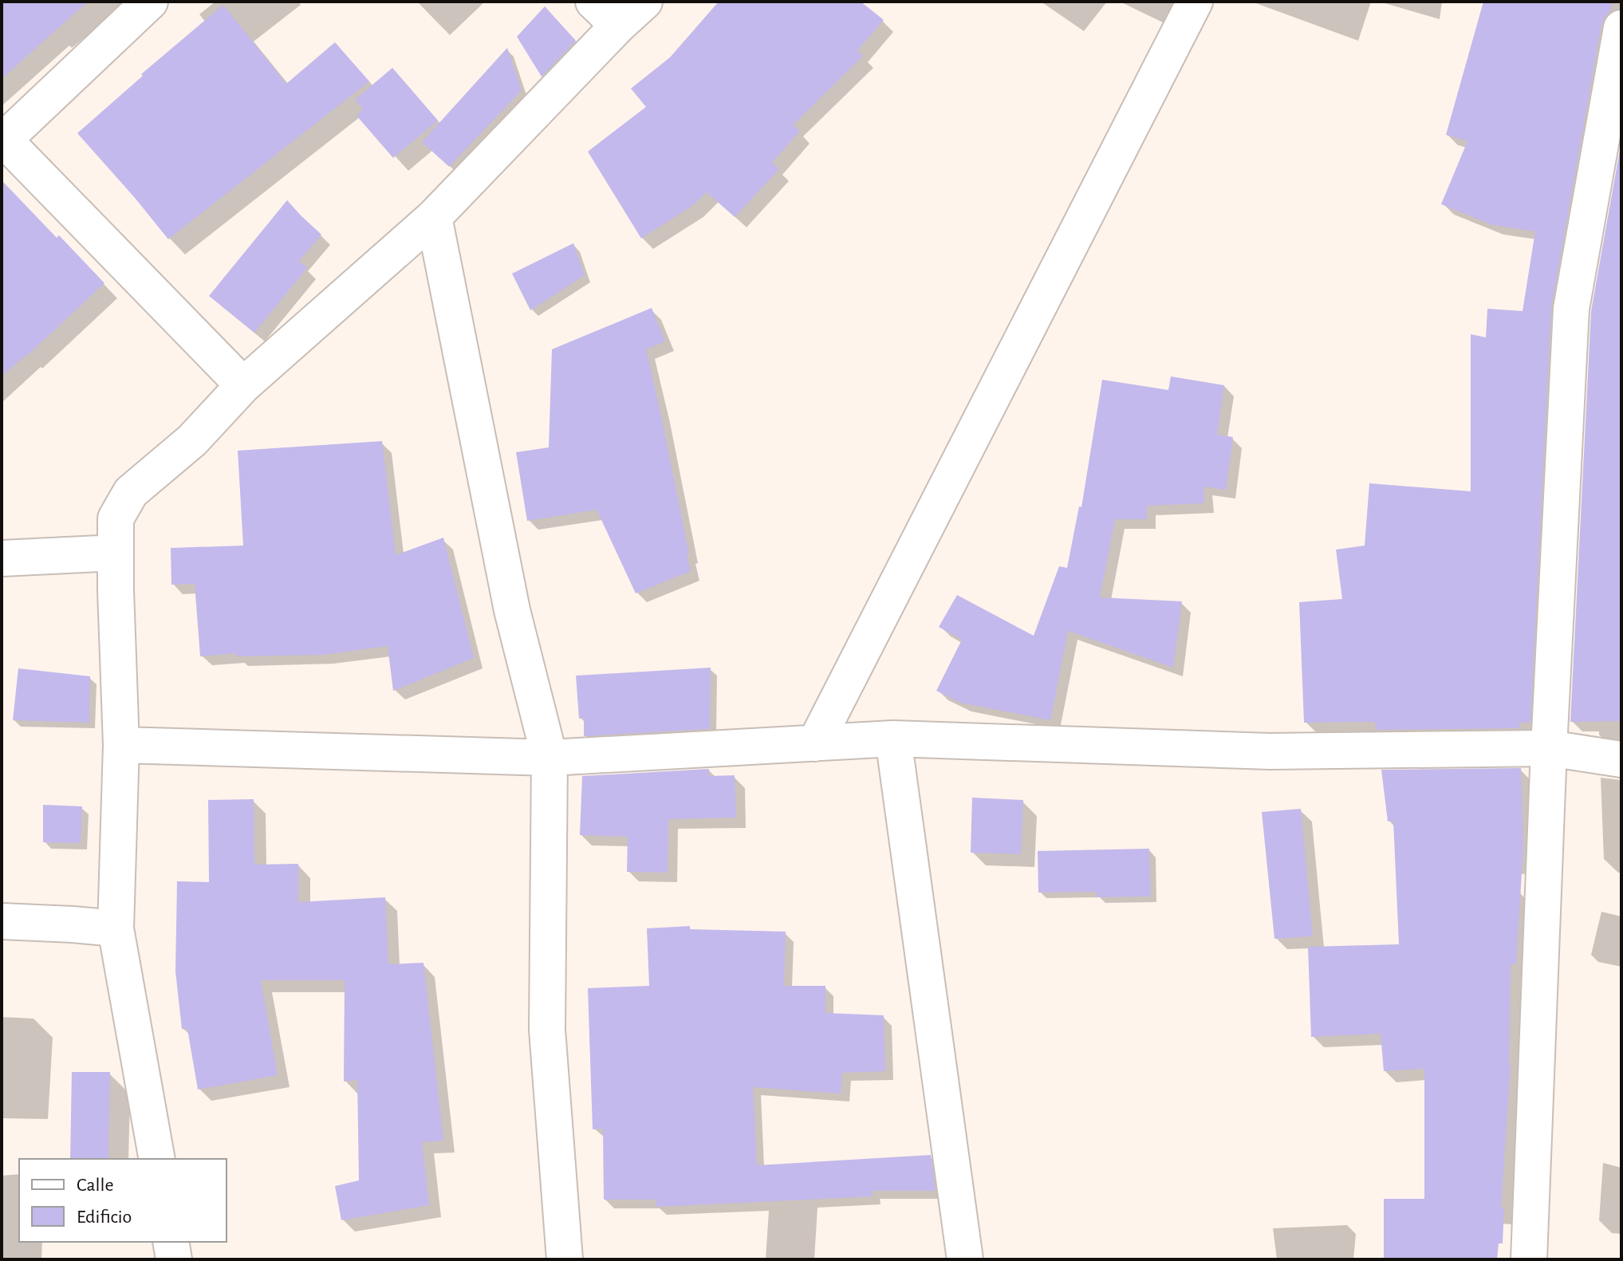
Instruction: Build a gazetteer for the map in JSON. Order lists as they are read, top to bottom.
{
  "legend": ["Calle", "Edificio"]
}
